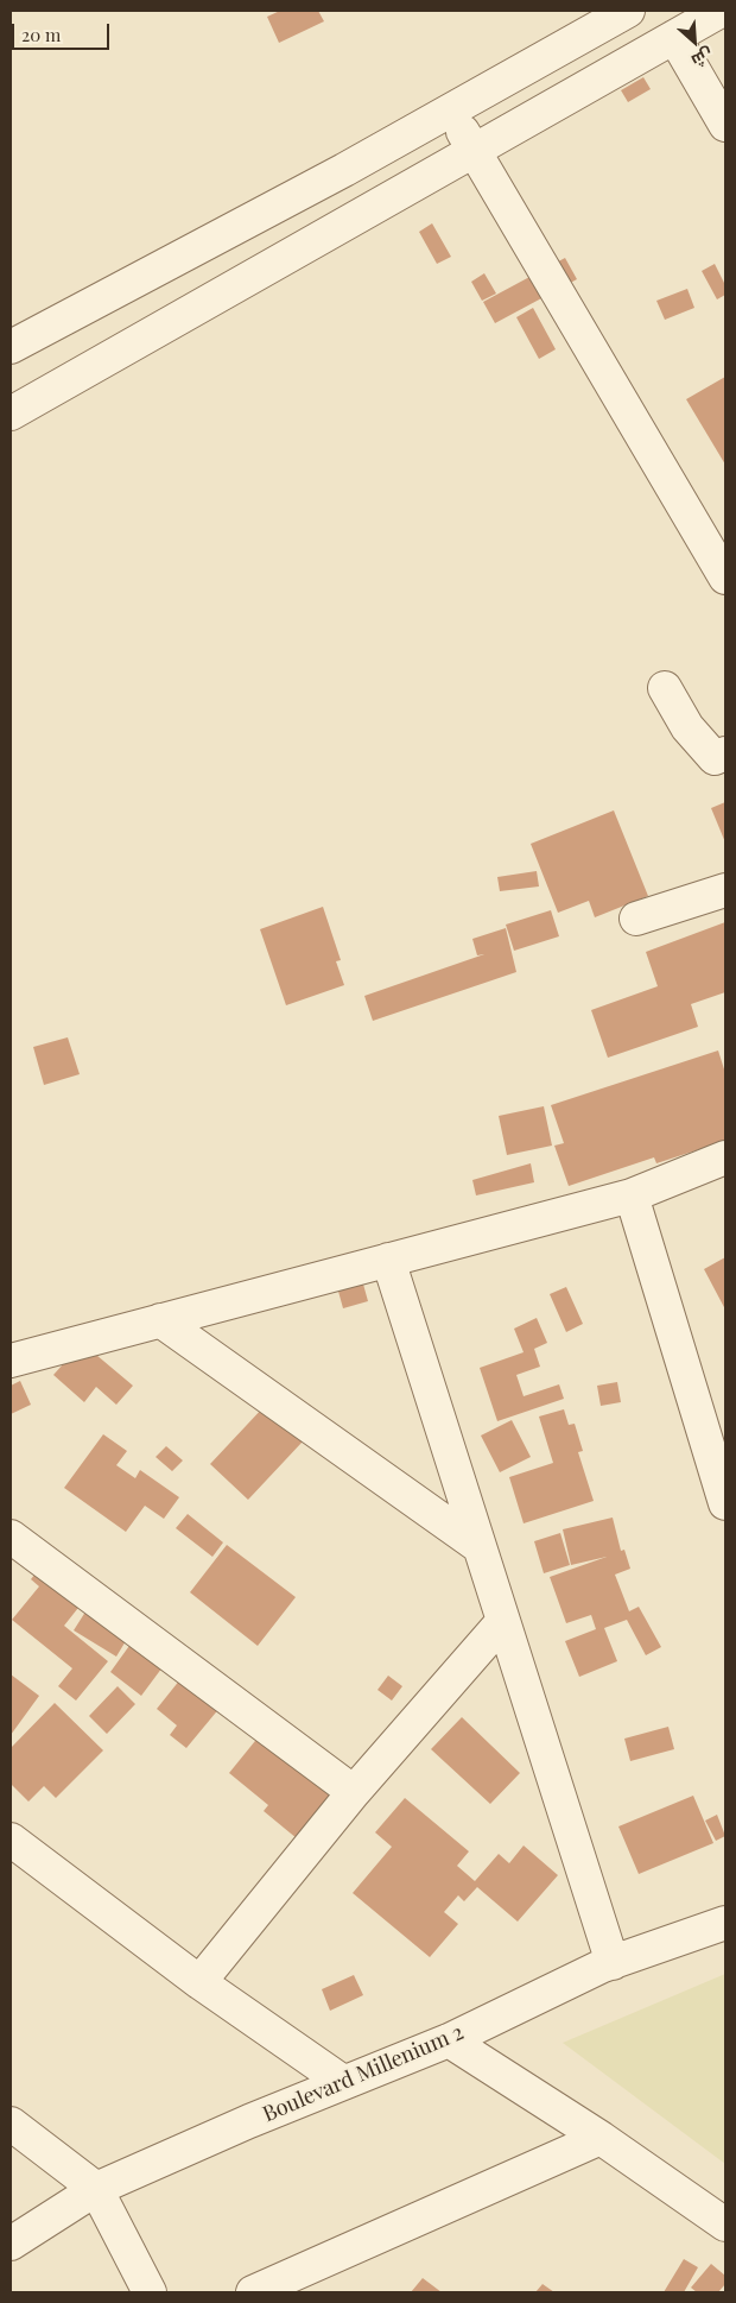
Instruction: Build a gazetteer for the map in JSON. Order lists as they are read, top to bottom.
{
  "streets": {
    "street": ["Boulevard Millenium 2"]
  },
  "scale_bar": "20 m",
  "north": "bottom right"
}
